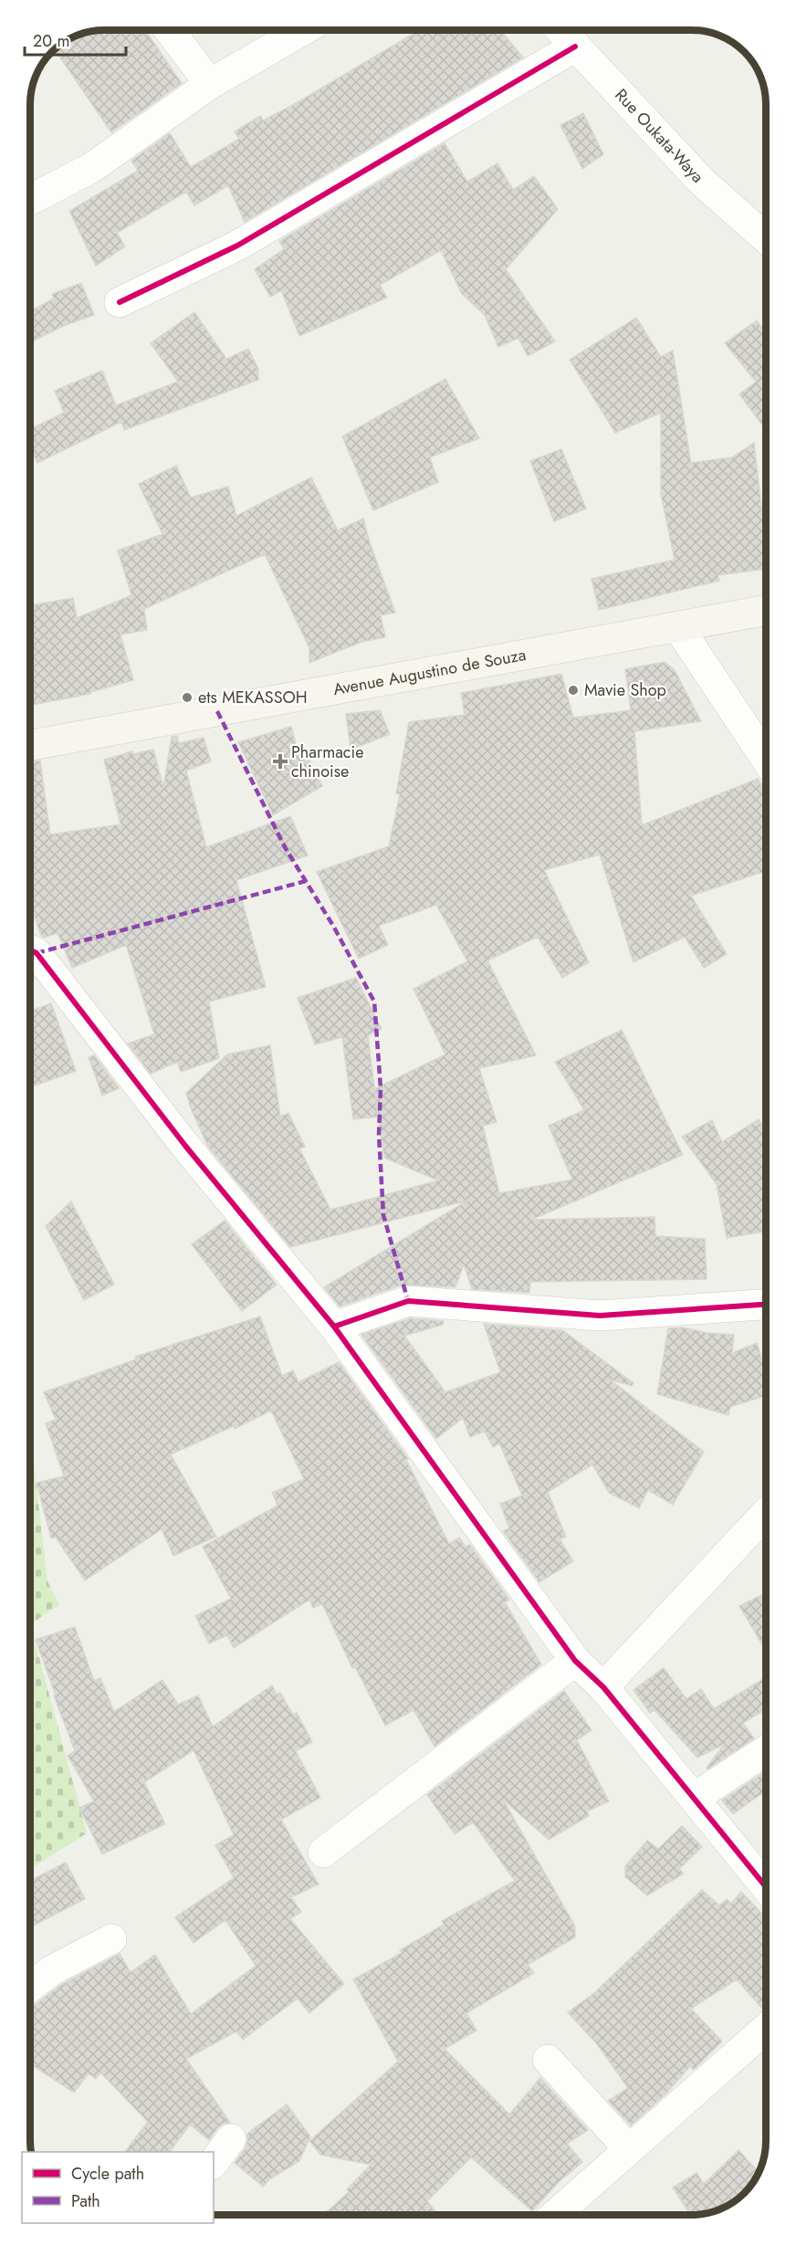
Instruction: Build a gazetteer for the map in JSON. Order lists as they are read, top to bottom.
{
  "streets": {
    "main road": ["Avenue Augustino de Souza"],
    "street": ["Rue Oukata-Waya"]
  },
  "places": {
    "other": ["Mavie Shop", "ets MEKASSOH"],
    "health": ["Pharmacie chinoise"]
  },
  "legend": ["Cycle path", "Path"],
  "scale_bar": "20 m"
}
